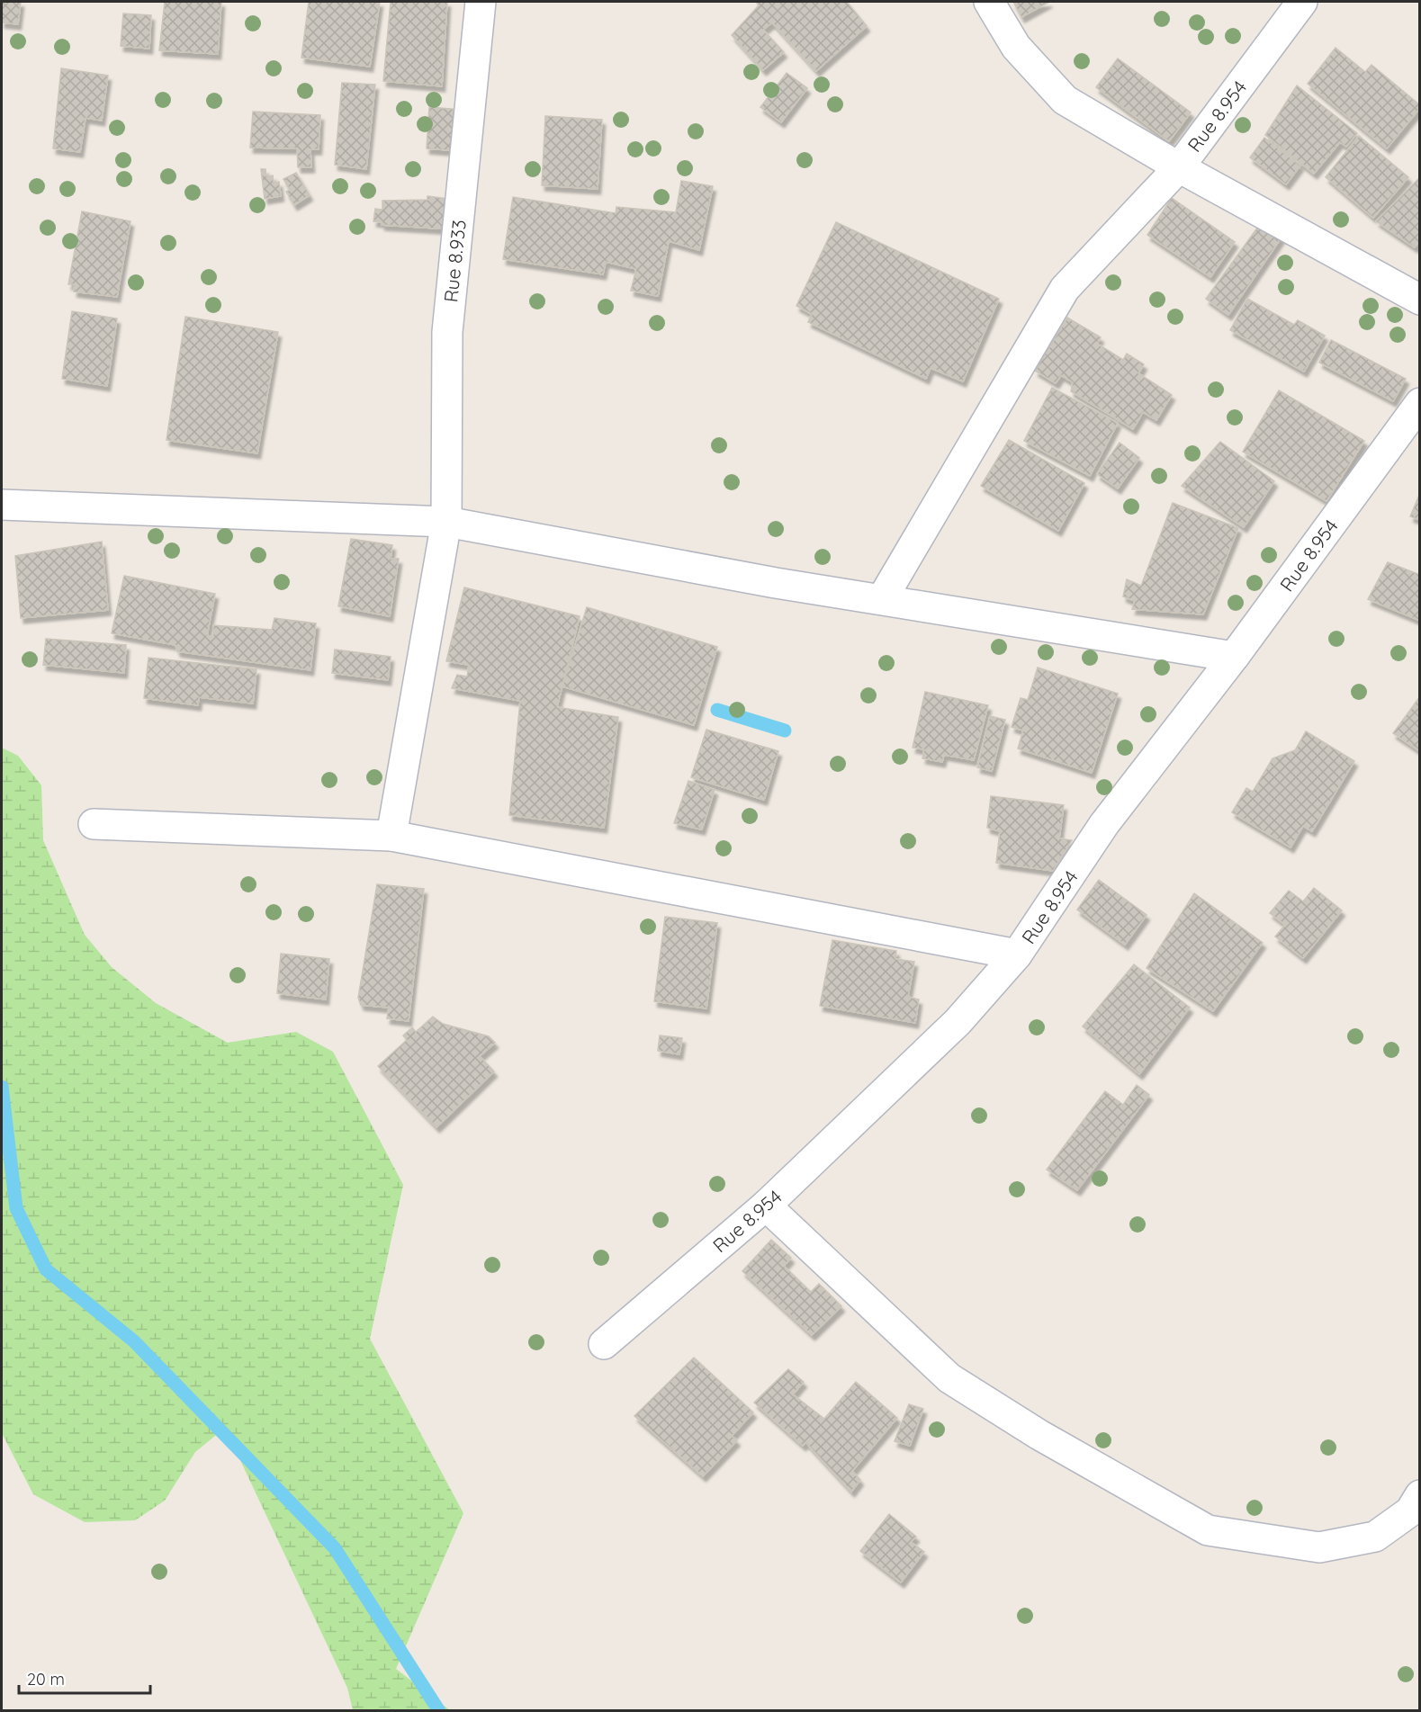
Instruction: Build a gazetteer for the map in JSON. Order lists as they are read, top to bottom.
{
  "streets": {
    "street": ["Rue 8.954", "Rue 8.933"]
  },
  "scale_bar": "20 m"
}
